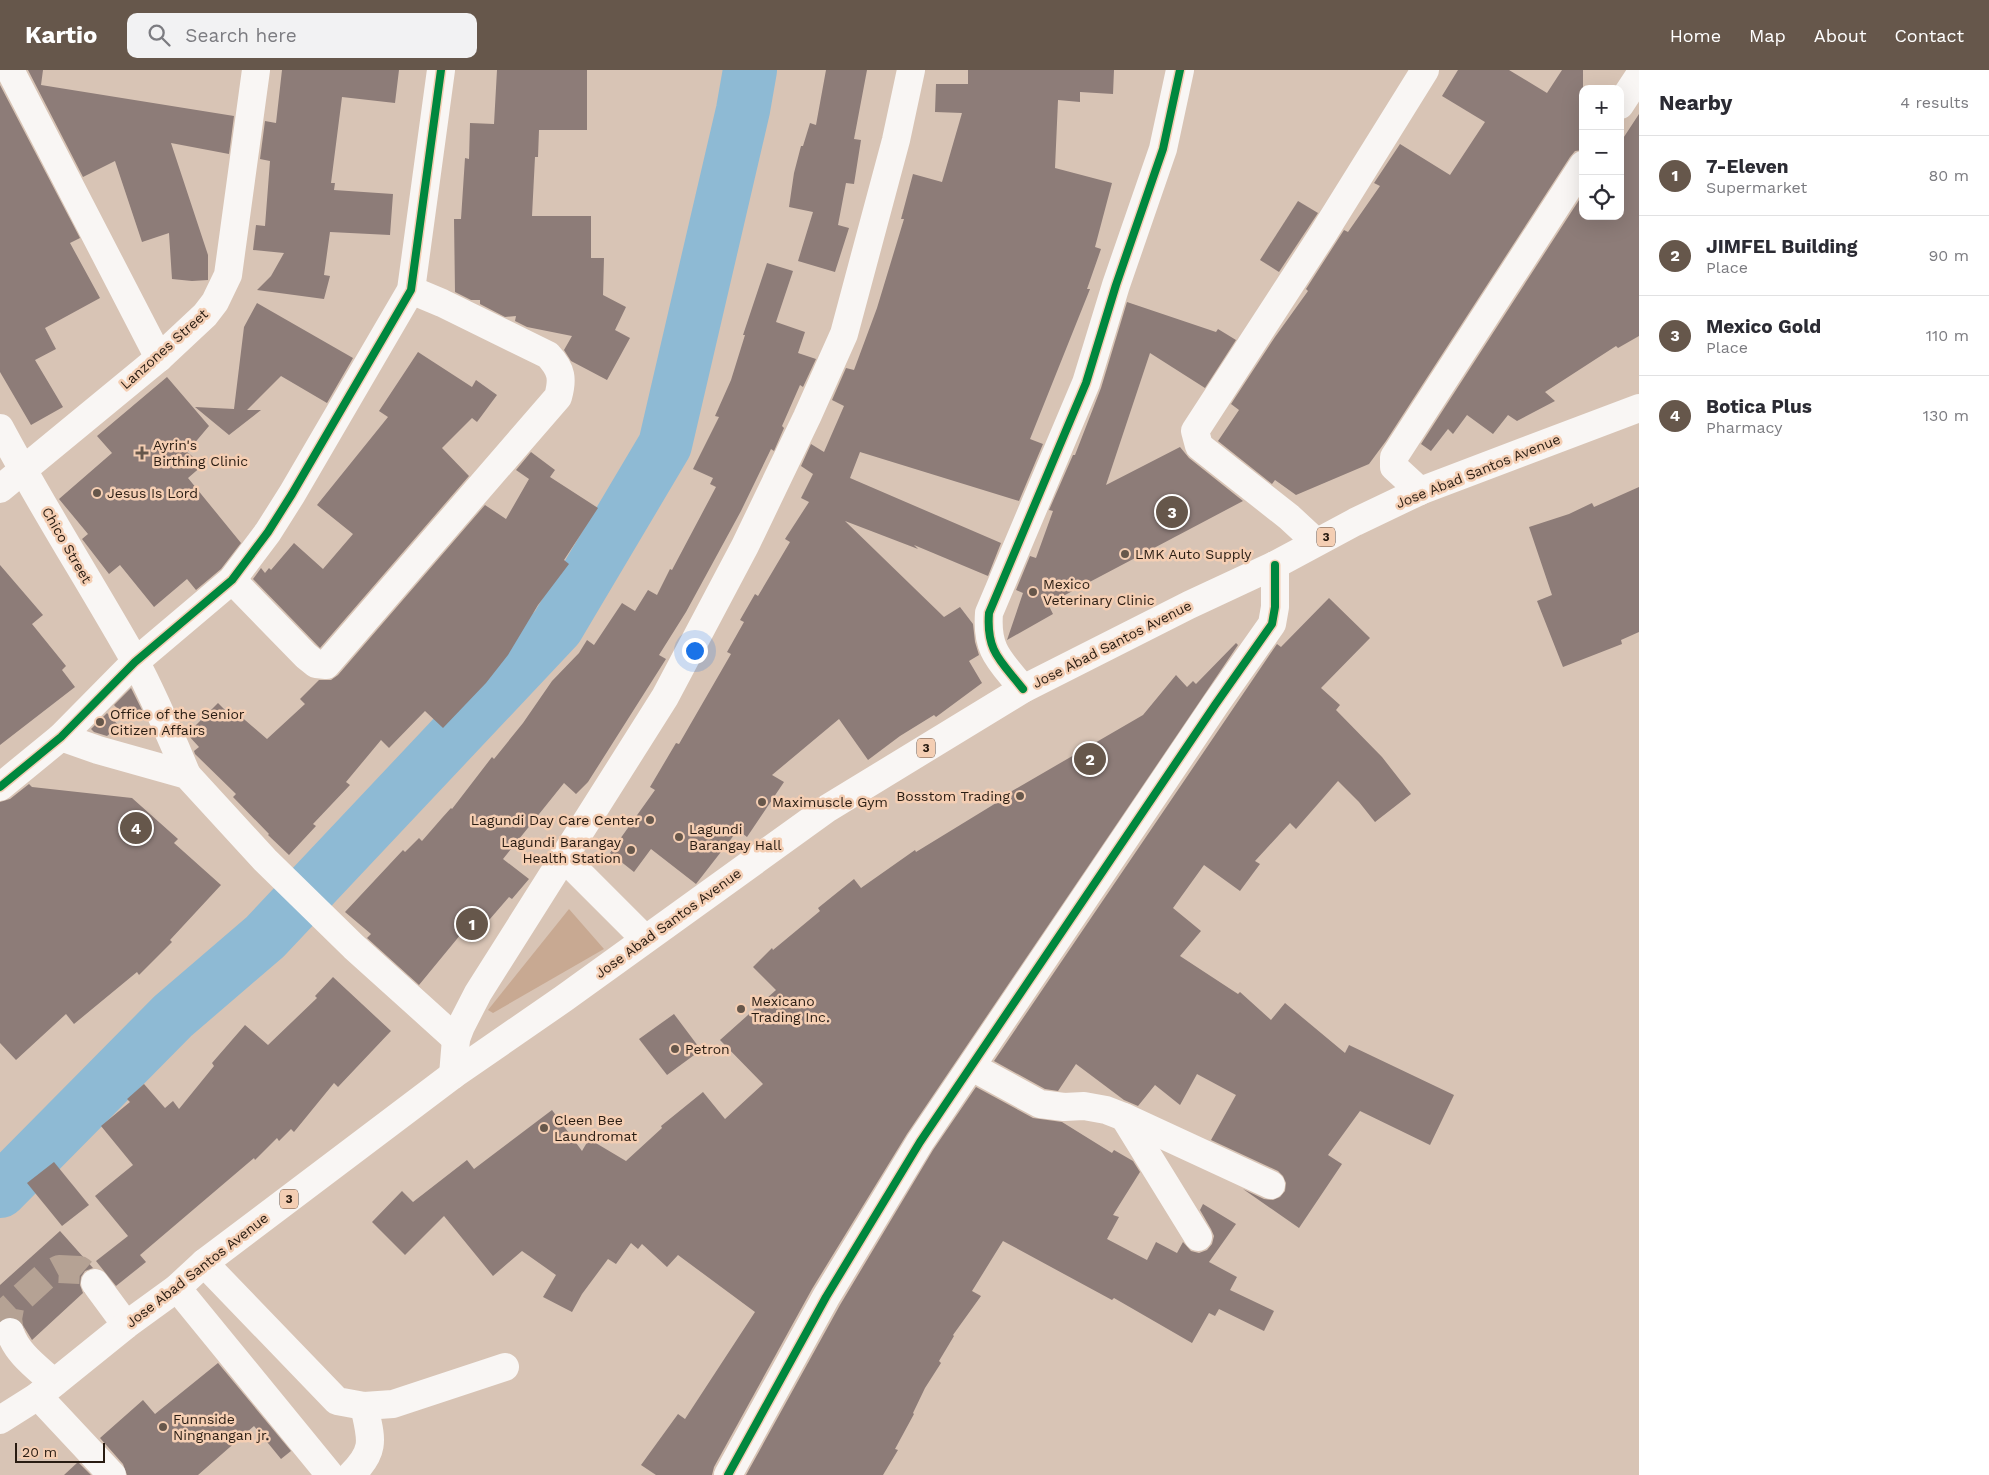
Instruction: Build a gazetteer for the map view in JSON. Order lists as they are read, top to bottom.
{
  "streets": {
    "main road": [
      "Lanzones Street",
      "Jose Abad Santos Avenue",
      "3",
      "Chico Street"
    ]
  },
  "crossings": [
    ["Lanzones Street", "Chico Street"]
  ],
  "places": {
    "health": ["Ayrin's Birthing Clinic"],
    "other": [
      "Jesus Is Lord",
      "LMK Auto Supply",
      "Mexico Veterinary Clinic",
      "Office of the Senior Citizen Affairs",
      "Bosstom Trading",
      "Maximuscle Gym",
      "Lagundi Day Care Center",
      "Lagundi Barangay Hall",
      "Lagundi Barangay Health Station",
      "Mexicano Trading Inc.",
      "Petron",
      "Cleen Bee Laundromat",
      "Funnside Ningnangan jr."
    ]
  },
  "scale_bar": "20 m",
  "page": {
    "header": "Kartio",
    "search": "Search here",
    "nav": [
      "Home",
      "Map",
      "About",
      "Contact"
    ],
    "heading": ["Nearby", "4 results"],
    "map_buttons": ["+", "−"],
    "list": [
      {
        "mark": "1",
        "name": "7-Eleven",
        "note": "Supermarket",
        "value": "80 m"
      },
      {
        "mark": "2",
        "name": "JIMFEL Building",
        "note": "Place",
        "value": "90 m"
      },
      {
        "mark": "3",
        "name": "Mexico Gold",
        "note": "Place",
        "value": "110 m"
      },
      {
        "mark": "4",
        "name": "Botica Plus",
        "note": "Pharmacy",
        "value": "130 m"
      }
    ],
    "pins": [
      "3",
      "2",
      "4",
      "1"
    ],
    "scale": "20 m"
  }
}
